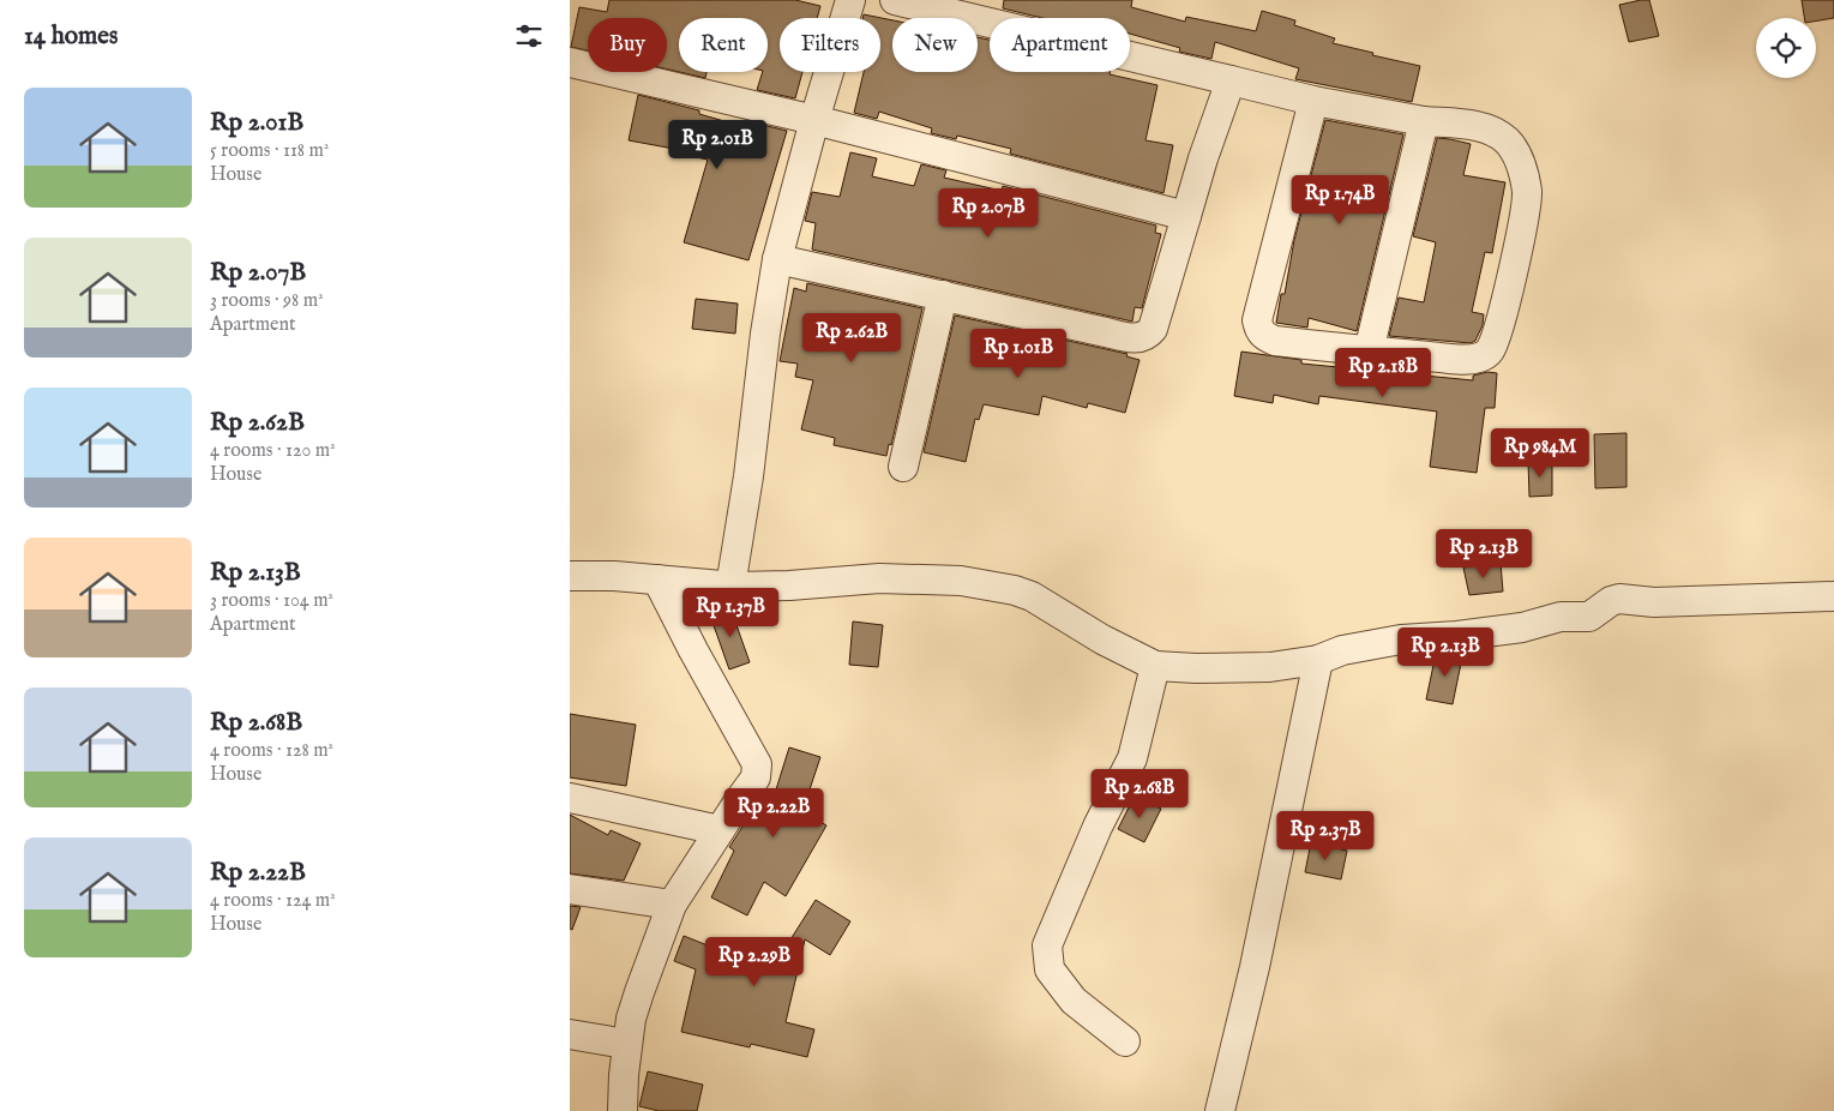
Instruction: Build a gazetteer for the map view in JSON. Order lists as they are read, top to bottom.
{
  "page": {
    "heading": "14 homes",
    "chip": [
      "Buy",
      "Rent",
      "Filters",
      "New",
      "Apartment"
    ],
    "list": [
      {
        "name": "Rp 2.01B",
        "note": "5 rooms · 118 m² · House"
      },
      {
        "name": "Rp 2.07B",
        "note": "3 rooms · 98 m² · Apartment"
      },
      {
        "name": "Rp 2.62B",
        "note": "4 rooms · 120 m² · House"
      },
      {
        "name": "Rp 2.13B",
        "note": "3 rooms · 104 m² · Apartment"
      },
      {
        "name": "Rp 2.68B",
        "note": "4 rooms · 128 m² · House"
      },
      {
        "name": "Rp 2.22B",
        "note": "4 rooms · 124 m² · House"
      }
    ],
    "price": [
      "Rp 2.01B",
      "Rp 1.74B",
      "Rp 2.07B",
      "Rp 2.62B",
      "Rp 1.01B",
      "Rp 2.18B",
      "Rp 984M",
      "Rp 2.13B",
      "Rp 1.37B",
      "Rp 2.13B",
      "Rp 2.68B",
      "Rp 2.22B",
      "Rp 2.37B",
      "Rp 2.29B"
    ]
  }
}
